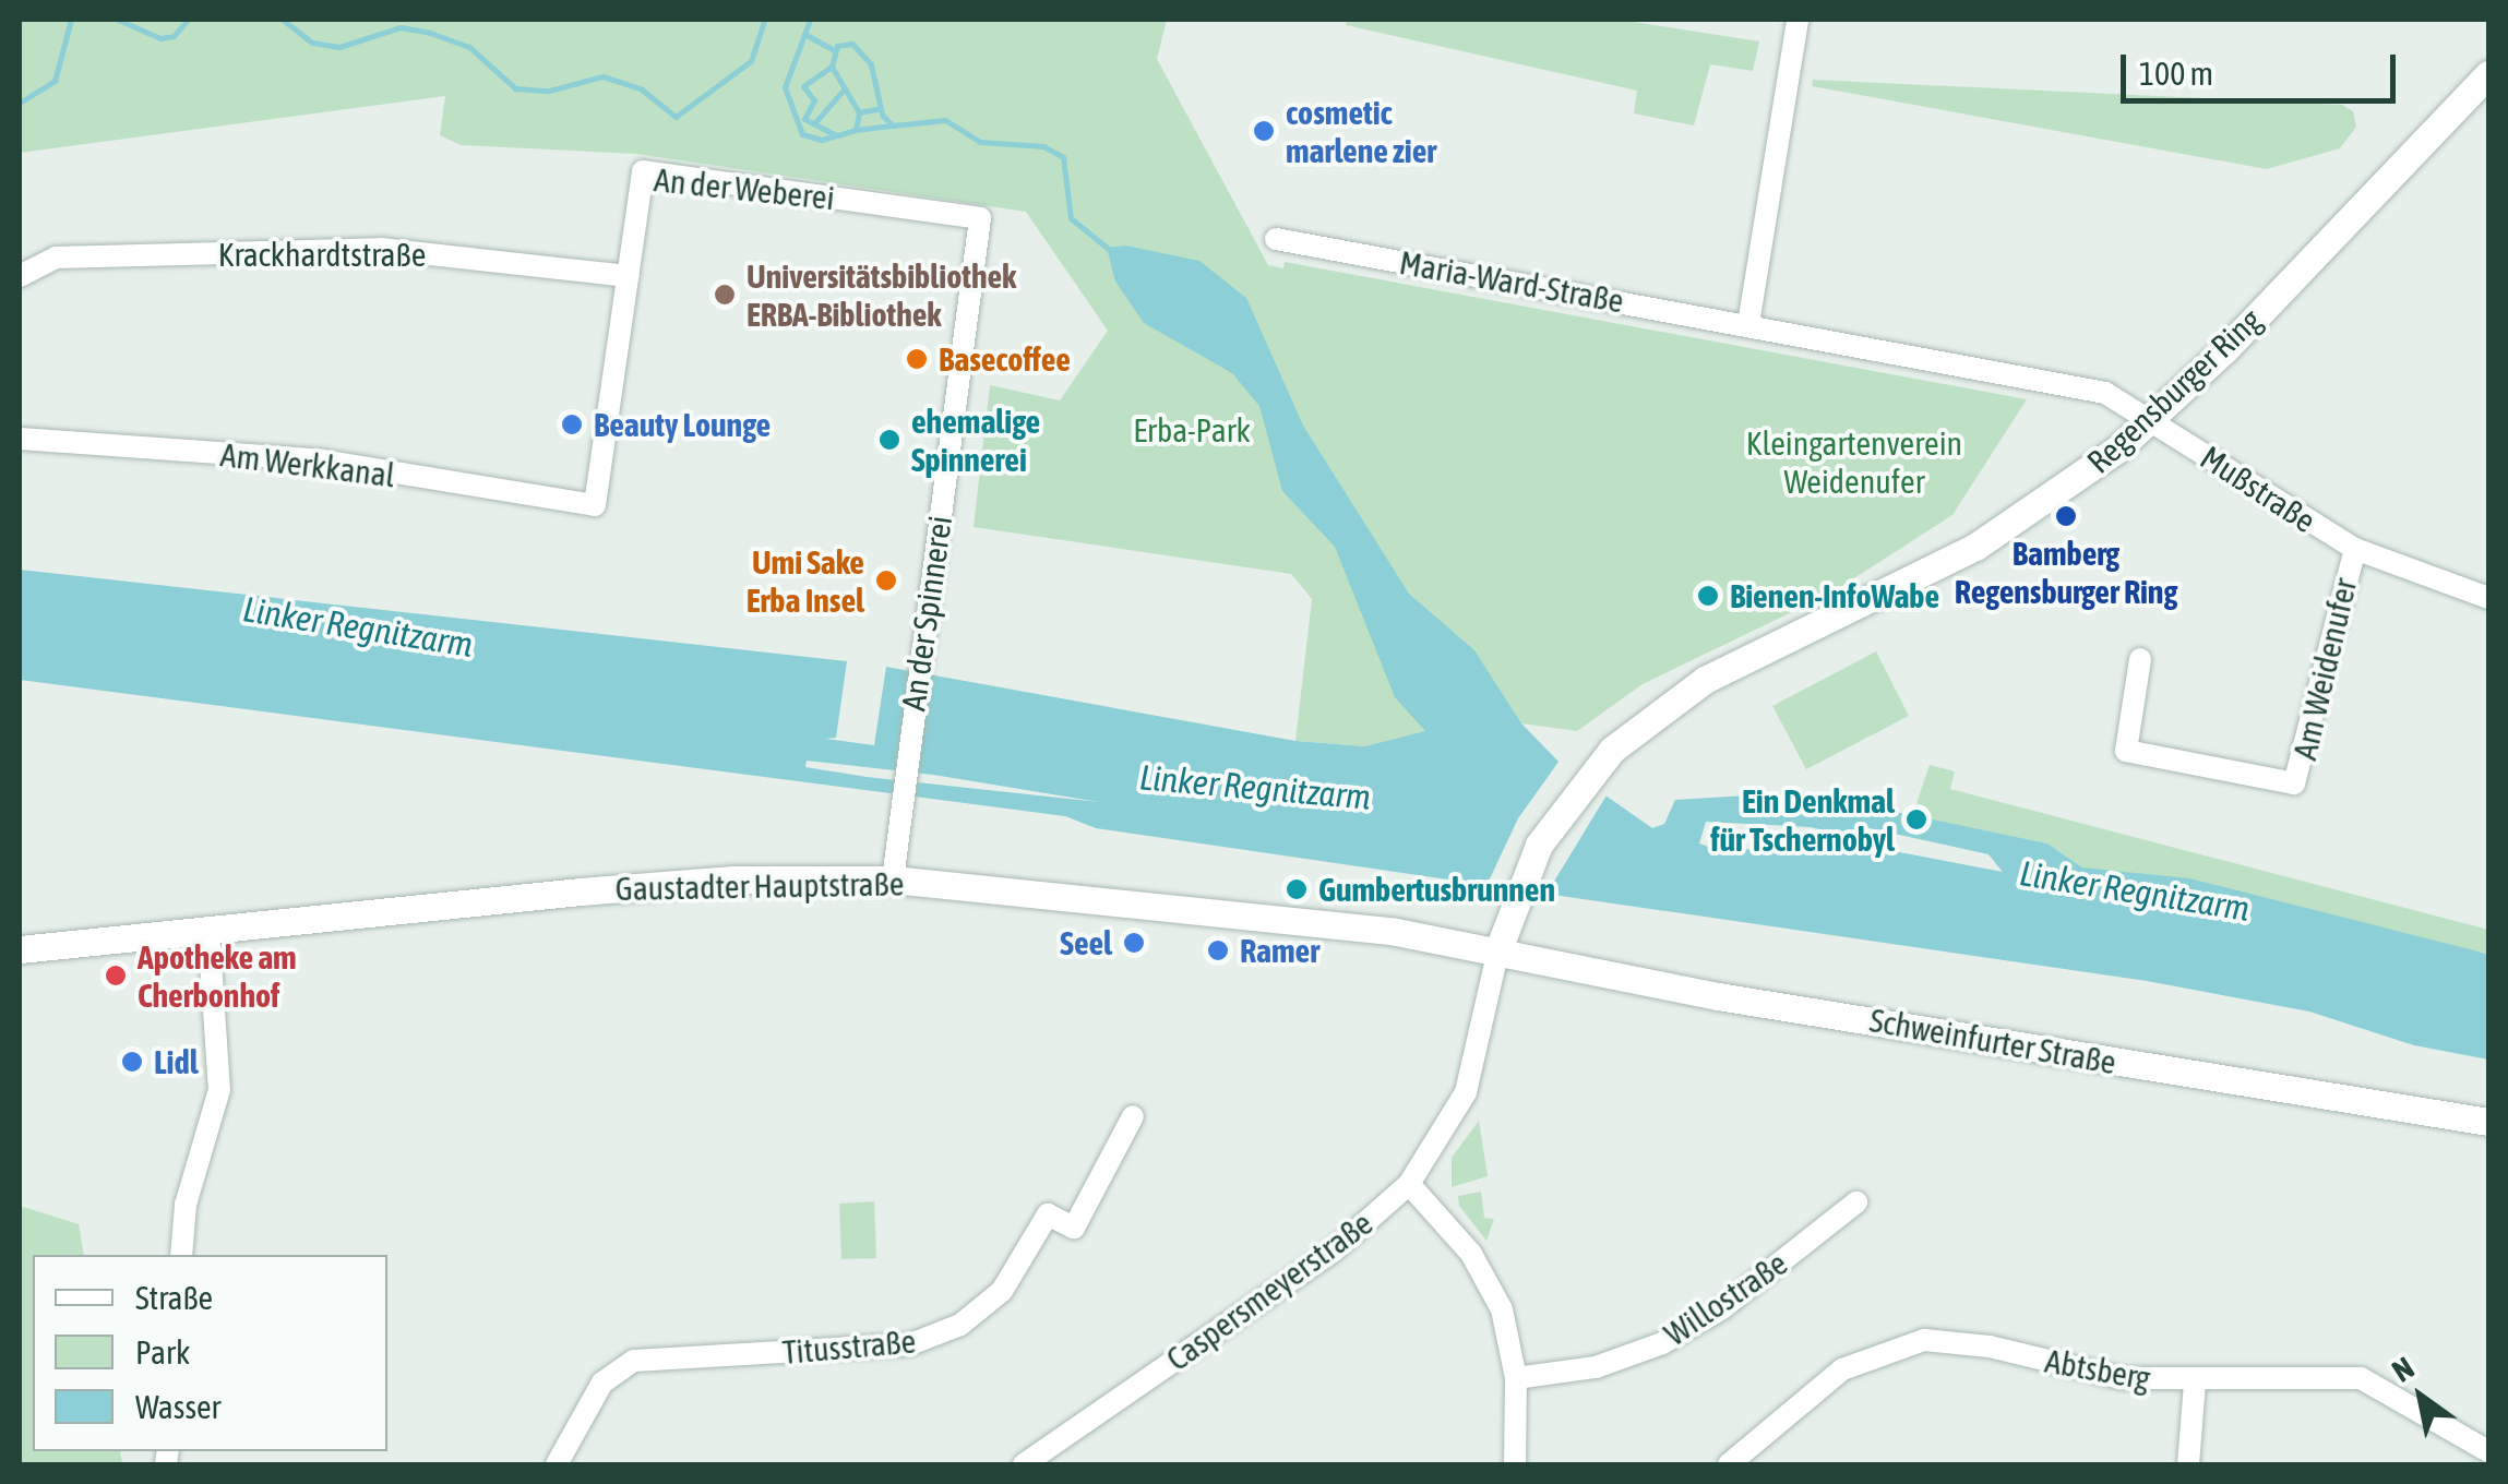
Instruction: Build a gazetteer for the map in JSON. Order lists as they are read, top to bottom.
{
  "streets": {
    "street": [
      "An der Weberei",
      "Krackhardtstraße",
      "Maria-Ward-Straße",
      "Regensburger Ring",
      "Am Werkkanal",
      "Mußstraße",
      "An der Spinnerei",
      "Am Weidenufer",
      "Gaustadter Hauptstraße",
      "Schweinfurter Straße",
      "Caspersmeyerstraße",
      "Willostraße",
      "Titusstraße",
      "Abtsberg"
    ]
  },
  "crossings": [
    ["An der Weberei", "Krackhardtstraße"],
    ["An der Weberei", "Am Werkkanal"],
    ["An der Weberei", "An der Spinnerei"],
    ["Maria-Ward-Straße", "Regensburger Ring"],
    ["Maria-Ward-Straße", "Mußstraße"],
    ["Regensburger Ring", "Mußstraße"],
    ["Regensburger Ring", "Gaustadter Hauptstraße"],
    ["Regensburger Ring", "Schweinfurter Straße"],
    ["Regensburger Ring", "Caspersmeyerstraße"],
    ["Mußstraße", "Am Weidenufer"],
    ["An der Spinnerei", "Gaustadter Hauptstraße"],
    ["Gaustadter Hauptstraße", "Schweinfurter Straße"],
    ["Gaustadter Hauptstraße", "Caspersmeyerstraße"],
    ["Schweinfurter Straße", "Caspersmeyerstraße"]
  ],
  "water": ["Linker Regnitzarm"],
  "parks": ["Erba-Park", "Kleingartenverein Weidenufer"],
  "places": [
    "cosmetic marlene zier",
    "Universitätsbibliothek ERBA-Bibliothek",
    "Basecoffee",
    "Beauty Lounge",
    "ehemalige Spinnerei",
    "Bamberg Regensburger Ring",
    "Umi Sake Erba Insel",
    "Bienen-InfoWabe",
    "Ein Denkmal für Tschernobyl",
    "Gumbertusbrunnen",
    "Seel",
    "Ramer",
    "Apotheke am Cherbonhof",
    "Lidl"
  ],
  "legend": ["Straße", "Park", "Wasser"],
  "scale_bar": "100 m",
  "north": "top left"
}
